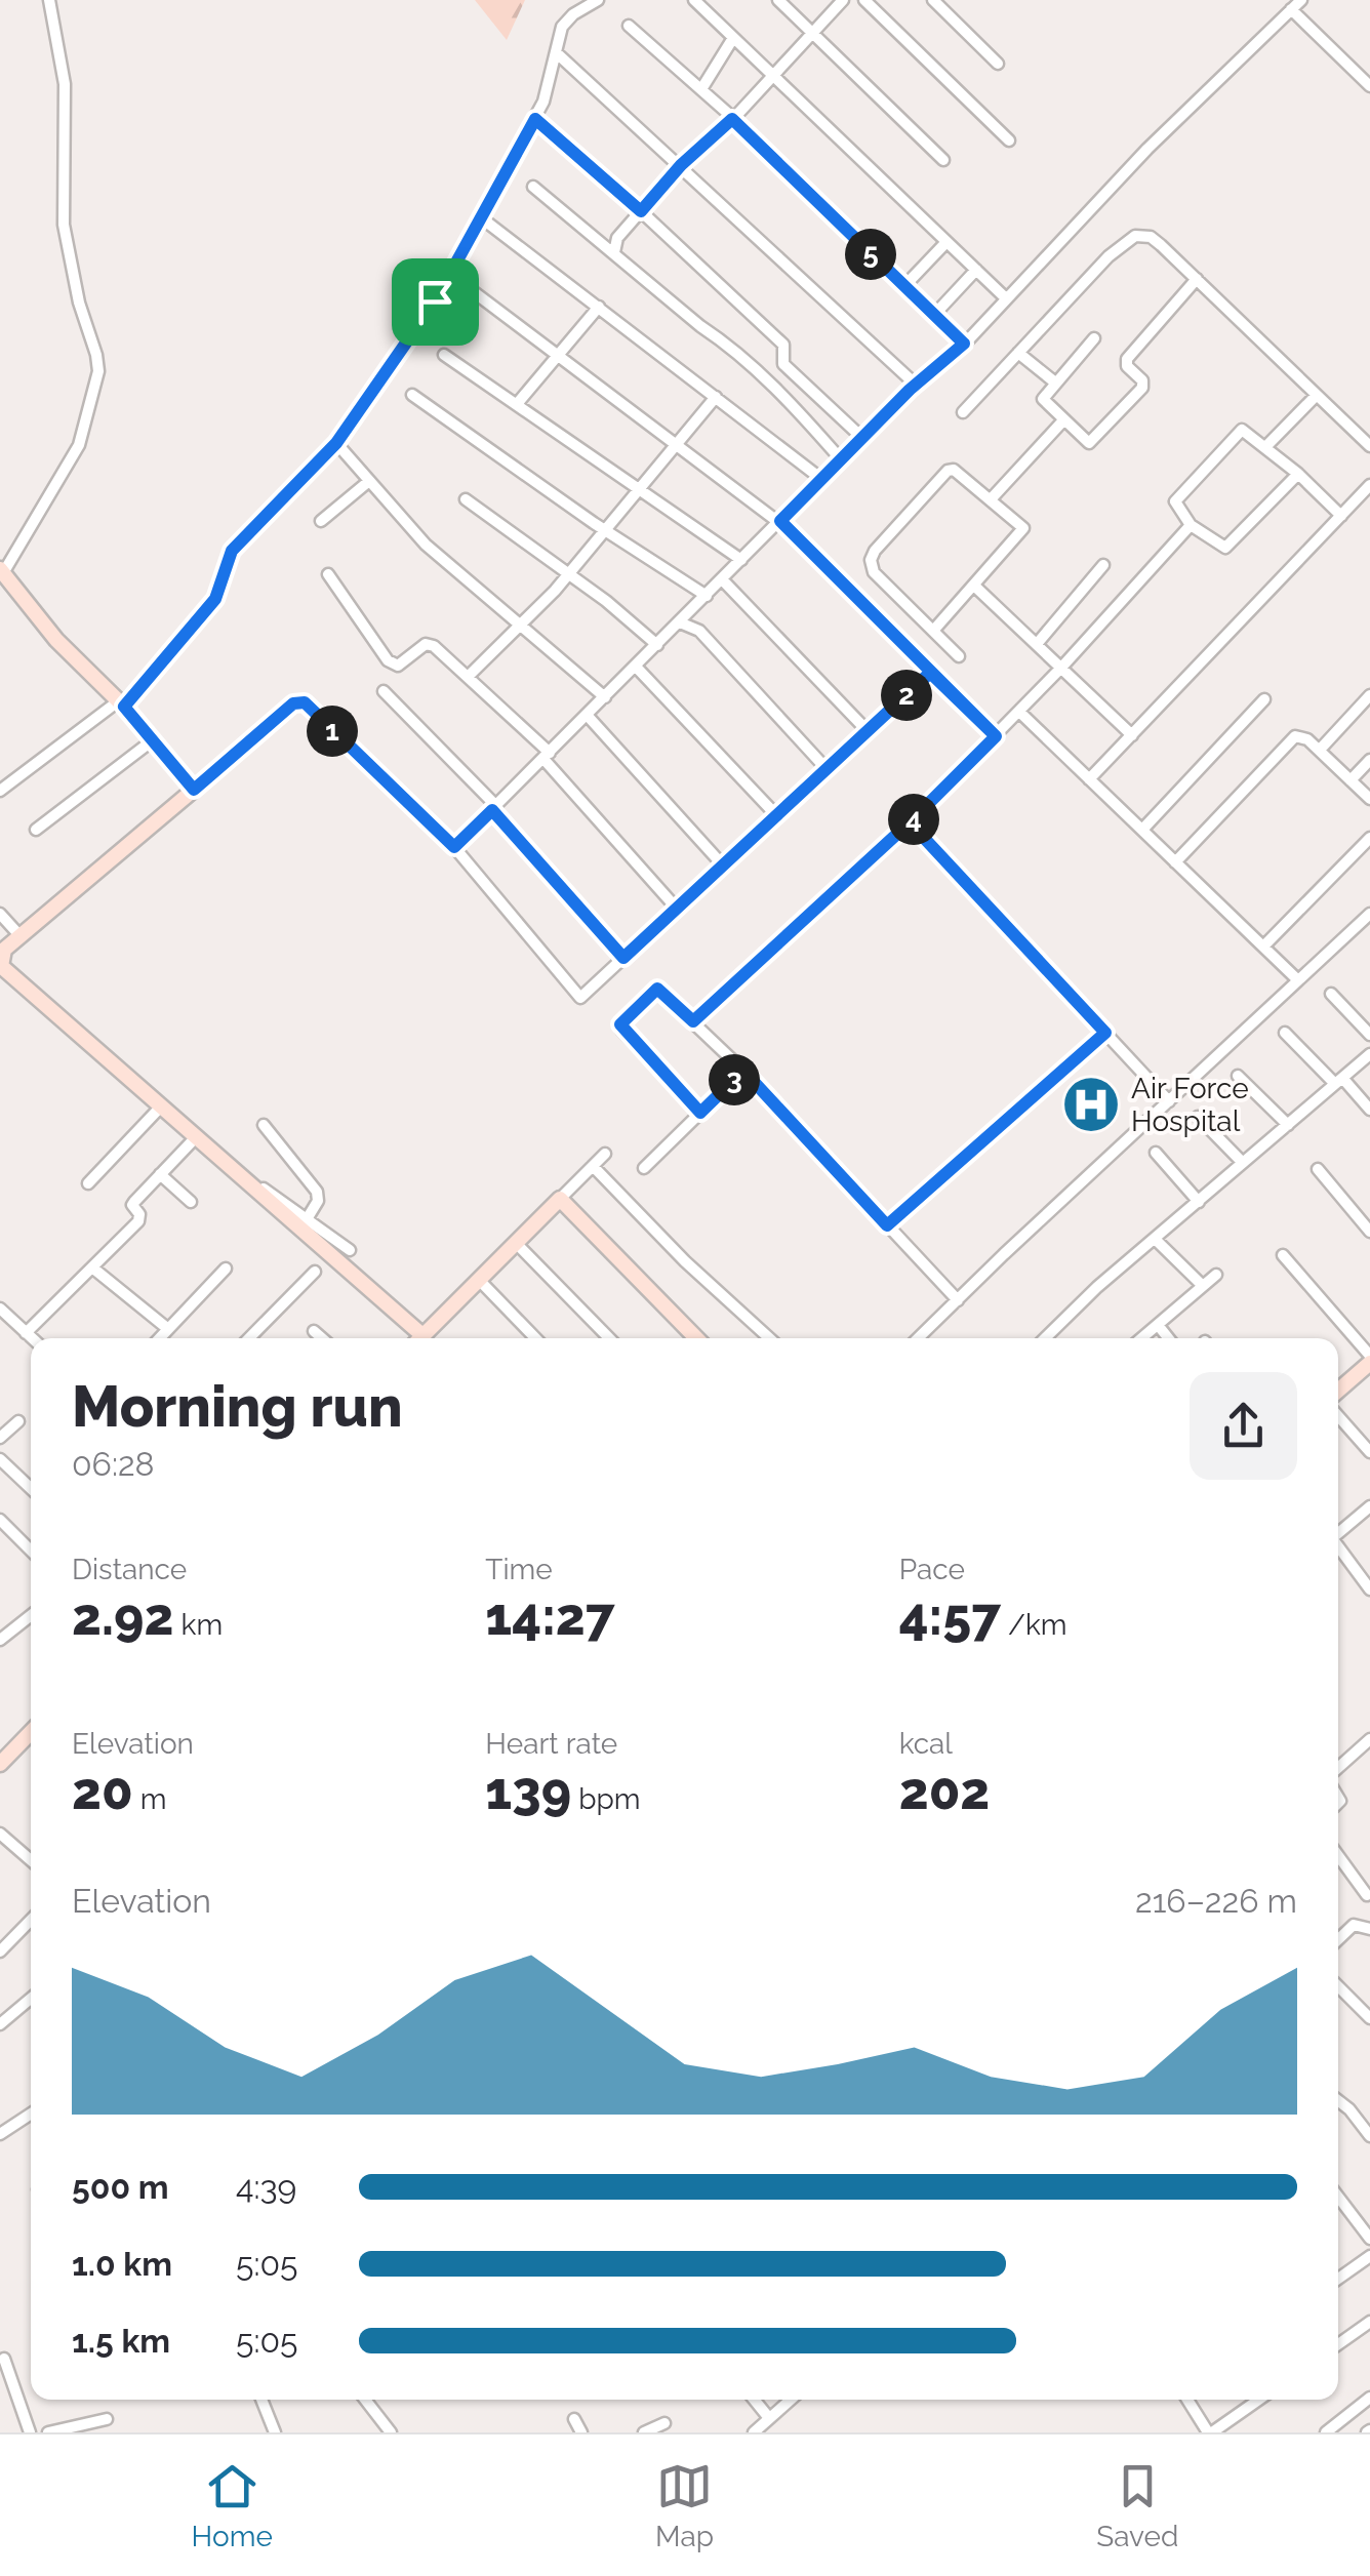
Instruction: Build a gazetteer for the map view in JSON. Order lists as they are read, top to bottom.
{
  "places": {
    "hospital": ["Air Force Hospital"]
  },
  "page": {
    "pins": [
      "5",
      "2",
      "1",
      "4",
      "3"
    ],
    "heading": ["Morning run", "06:28"],
    "stats": [
      ["Distance", "2.92 km"],
      ["Time", "14:27"],
      ["Pace", "4:57 /km"],
      ["Elevation", "20 m"],
      ["Heart rate", "139 bpm"],
      ["kcal", "202"]
    ],
    "chart": ["Elevation", "216–226 m"],
    "list": [
      {
        "name": "500 m",
        "note": "4:39"
      },
      {
        "name": "1.0 km",
        "note": "5:05"
      },
      {
        "name": "1.5 km",
        "note": "5:05"
      }
    ],
    "tabs": ["Home", "Map", "Saved"]
  }
}
